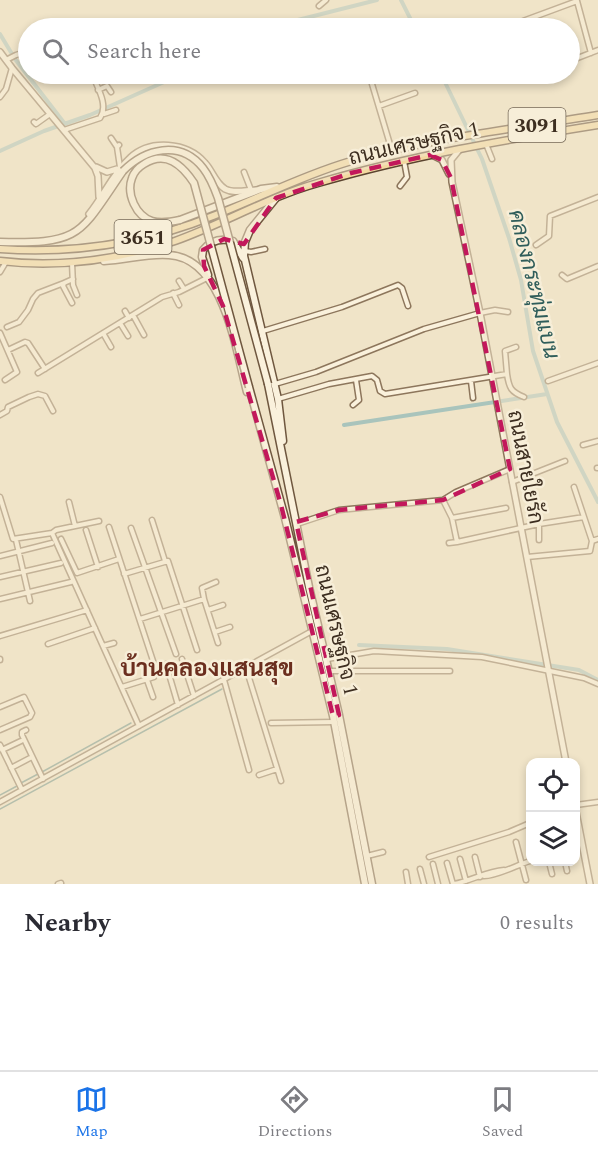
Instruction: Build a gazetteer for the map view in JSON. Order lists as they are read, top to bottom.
{
  "streets": {
    "main road": ["3091", "ถนนเศรษฐกิจ 1", "3651"],
    "street": ["ถนนสายใยรัก"]
  },
  "crossings": [
    ["3091", "ถนนเศรษฐกิจ 1"],
    ["3091", "3651"],
    ["ถนนเศรษฐกิจ 1", "3651"],
    ["ถนนเศรษฐกิจ 1", "ถนนสายใยรัก"]
  ],
  "districts": ["บ้านคลองแสนสุข"],
  "water": ["คลองกระทุ่มแบน"],
  "page": {
    "search": "Search here",
    "heading": ["Nearby", "0 results"],
    "nav": ["Map", "Directions", "Saved"]
  }
}
